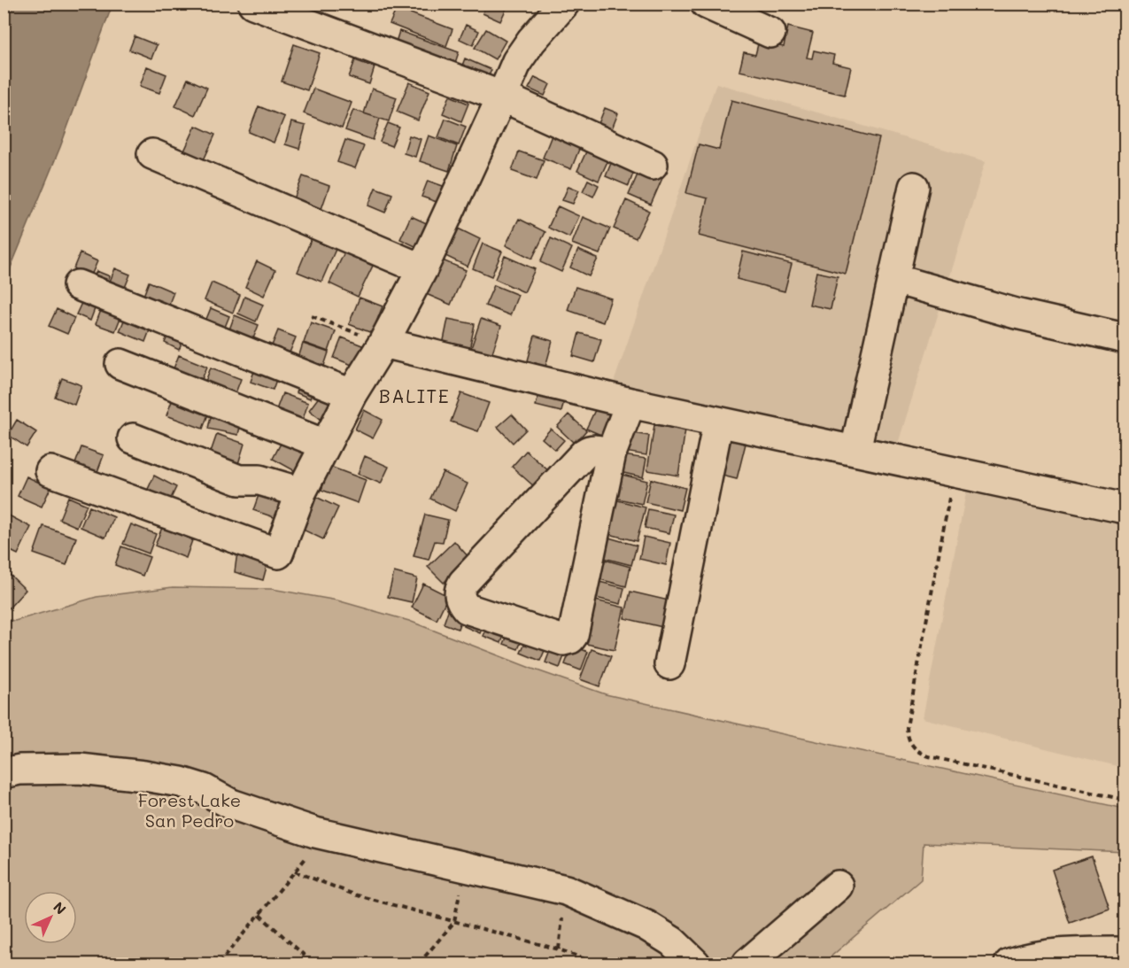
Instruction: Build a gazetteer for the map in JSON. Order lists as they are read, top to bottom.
{
  "districts": ["BALITE"],
  "parks": ["Forest Lake San Pedro"],
  "north": "top right"
}
